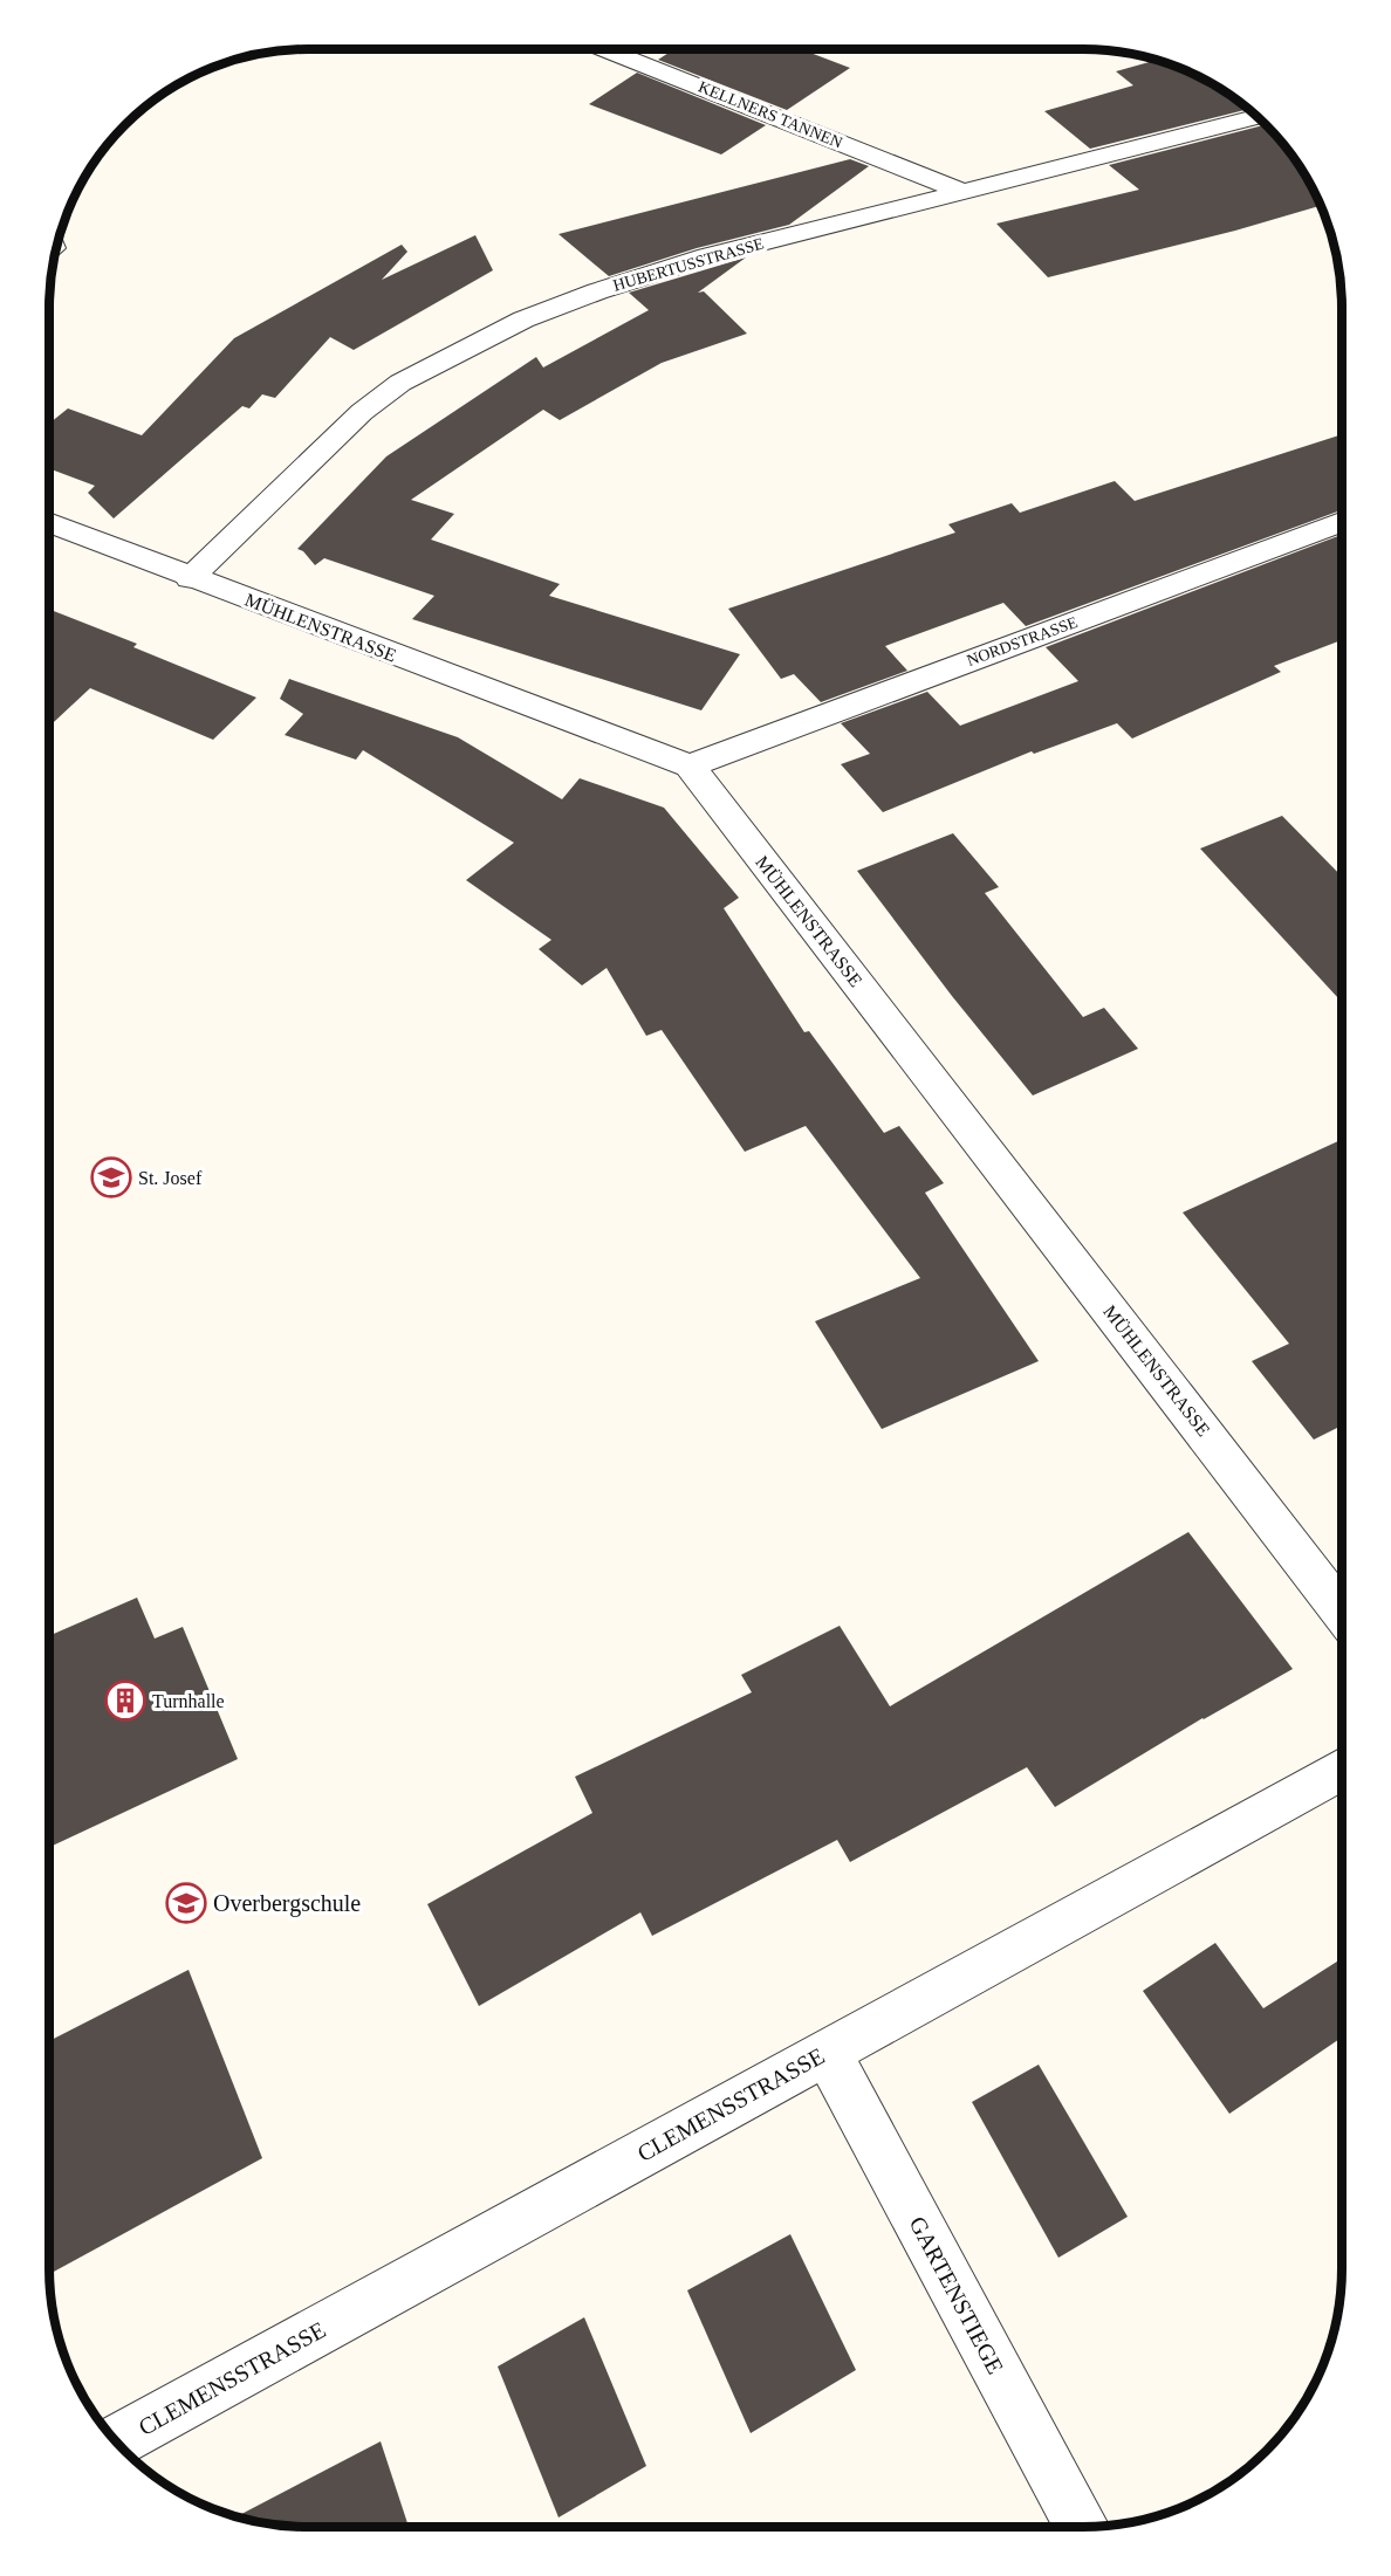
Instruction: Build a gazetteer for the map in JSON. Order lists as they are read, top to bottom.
{
  "streets": {
    "street": [
      "KELLNERS TANNEN",
      "HUBERTUSSTRASSE",
      "MÜHLENSTRASSE",
      "NORDSTRASSE",
      "CLEMENSSTRASSE",
      "GARTENSTIEGE"
    ]
  },
  "crossings": [
    ["KELLNERS TANNEN", "HUBERTUSSTRASSE"],
    ["HUBERTUSSTRASSE", "MÜHLENSTRASSE"],
    ["MÜHLENSTRASSE", "NORDSTRASSE"],
    ["CLEMENSSTRASSE", "GARTENSTIEGE"]
  ],
  "places": {
    "school or university": ["St. Josef", "Overbergschule"],
    "building": ["Turnhalle"]
  }
}
